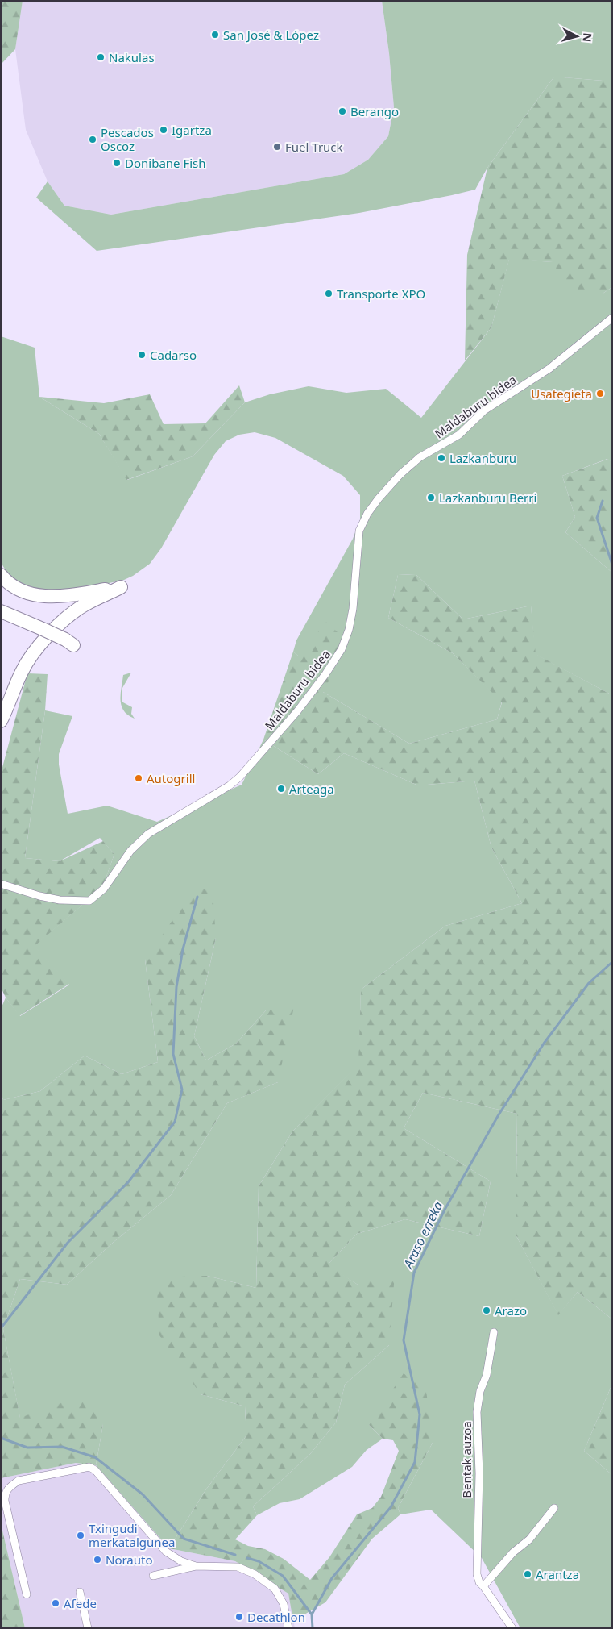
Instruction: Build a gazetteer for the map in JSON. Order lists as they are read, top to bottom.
{
  "streets": {
    "street": ["Maldaburu bidea", "Bentak auzoa"]
  },
  "water": ["Araso erreka"],
  "places": [
    "San José & López",
    "Nakulas",
    "Berango",
    "Igartza",
    "Pescados Oscoz",
    "Fuel Truck",
    "Donibane Fish",
    "Transporte XPO",
    "Cadarso",
    "Usategieta",
    "Lazkanburu",
    "Lazkanburu Berri",
    "Autogrill",
    "Arteaga",
    "Arazo",
    "Txingudi merkatalgunea",
    "Norauto",
    "Arantza",
    "Afede",
    "Decathlon"
  ],
  "north": "right"
}
